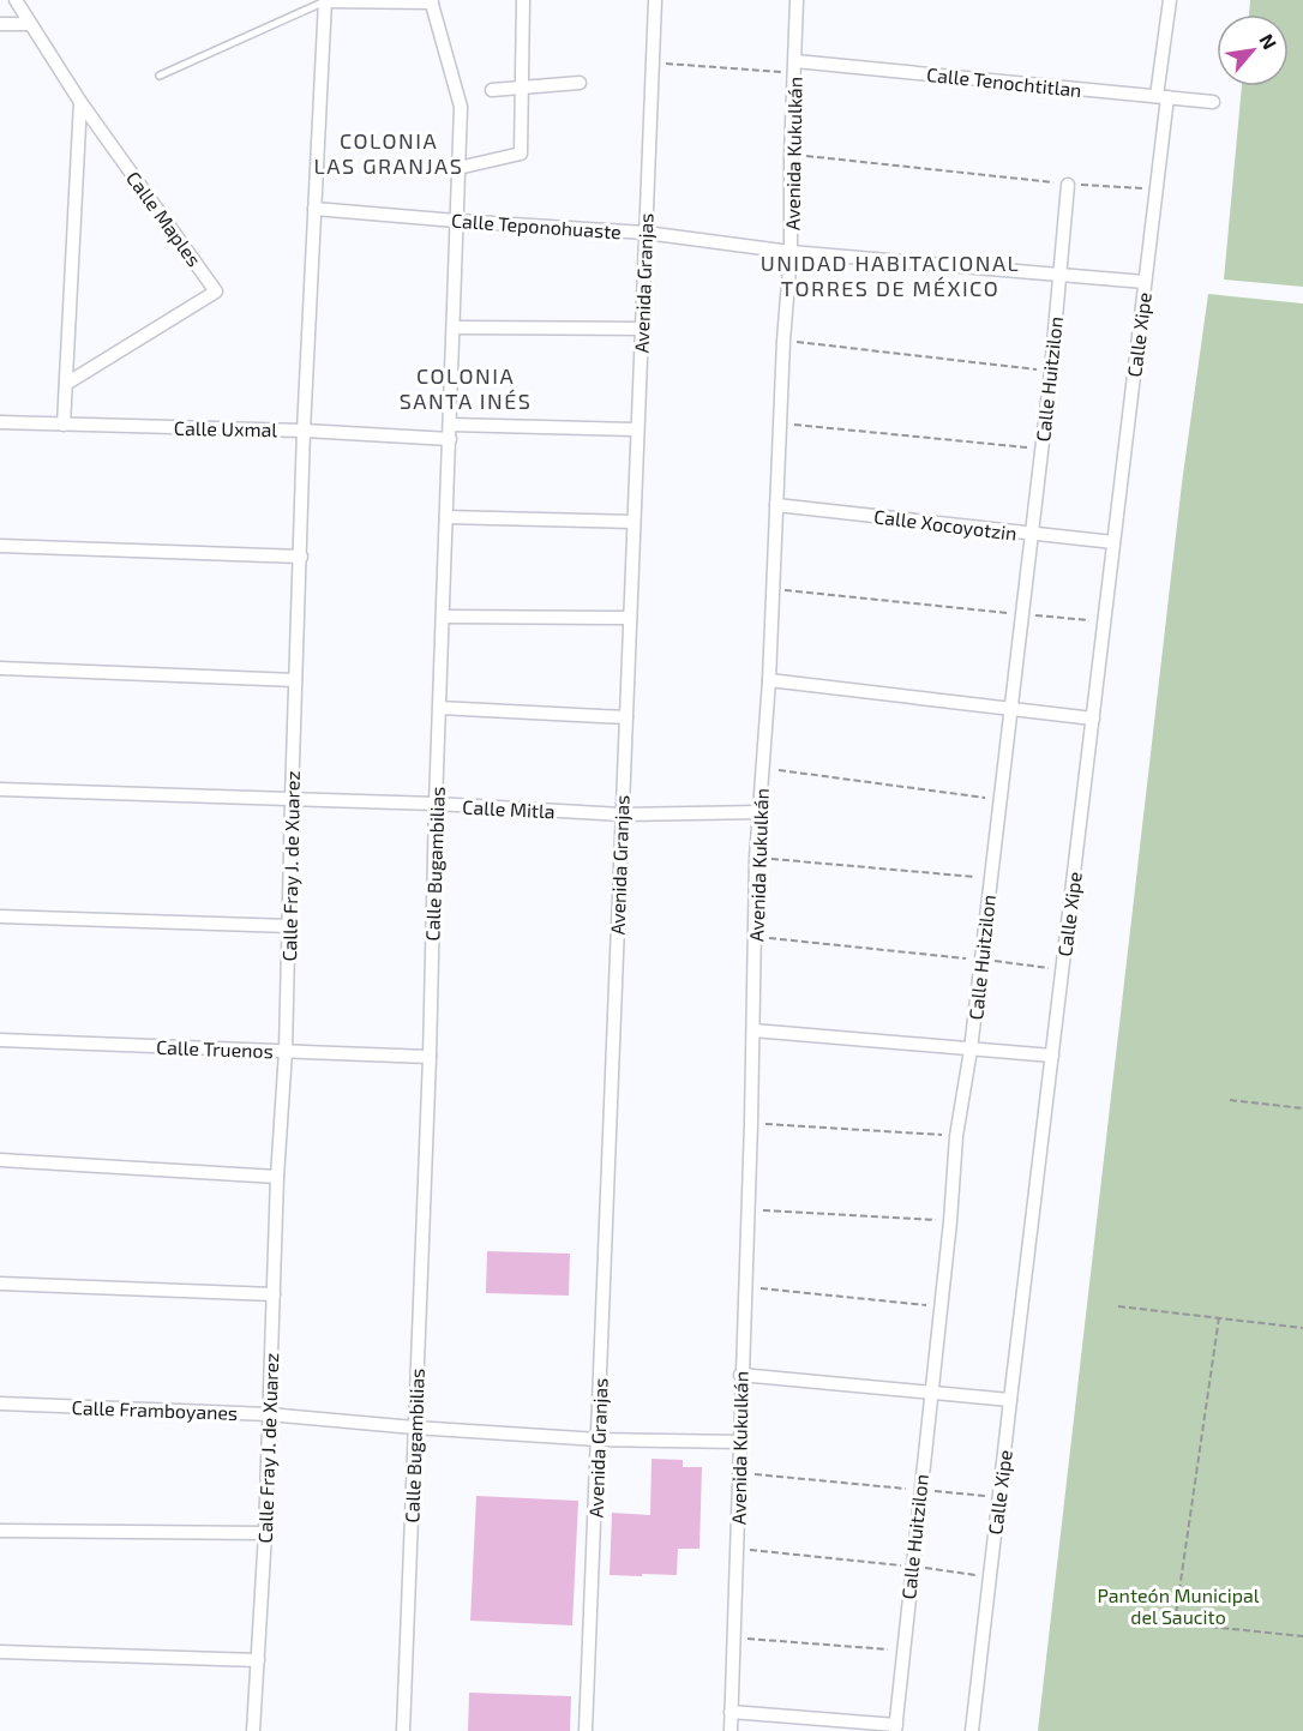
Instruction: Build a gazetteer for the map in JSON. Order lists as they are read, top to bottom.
{
  "streets": {
    "street": [
      "Calle Tenochtitlan",
      "Avenida Kukulkán",
      "Calle Maples",
      "Calle Teponohuaste",
      "Avenida Granjas",
      "Calle Xipe",
      "Calle Huitzilon",
      "Calle Uxmal",
      "Calle Xocoyotzin",
      "Calle Mitla",
      "Calle Bugambilias",
      "Calle Fray J. de Xuarez",
      "Calle Truenos",
      "Calle Framboyanes"
    ]
  },
  "crossings": [
    ["Calle Tenochtitlan", "Avenida Kukulkán"],
    ["Calle Tenochtitlan", "Calle Xipe"],
    ["Avenida Kukulkán", "Calle Teponohuaste"],
    ["Avenida Kukulkán", "Calle Xocoyotzin"],
    ["Avenida Kukulkán", "Calle Mitla"],
    ["Avenida Kukulkán", "Calle Framboyanes"],
    ["Calle Teponohuaste", "Avenida Granjas"],
    ["Calle Teponohuaste", "Calle Xipe"],
    ["Calle Teponohuaste", "Calle Huitzilon"],
    ["Calle Teponohuaste", "Calle Bugambilias"],
    ["Calle Teponohuaste", "Calle Fray J. de Xuarez"],
    ["Avenida Granjas", "Calle Mitla"],
    ["Avenida Granjas", "Calle Framboyanes"],
    ["Calle Xipe", "Calle Xocoyotzin"],
    ["Calle Huitzilon", "Calle Xocoyotzin"],
    ["Calle Uxmal", "Calle Bugambilias"],
    ["Calle Uxmal", "Calle Fray J. de Xuarez"],
    ["Calle Mitla", "Calle Bugambilias"],
    ["Calle Mitla", "Calle Fray J. de Xuarez"],
    ["Calle Bugambilias", "Calle Truenos"],
    ["Calle Bugambilias", "Calle Framboyanes"],
    ["Calle Fray J. de Xuarez", "Calle Truenos"],
    ["Calle Fray J. de Xuarez", "Calle Framboyanes"]
  ],
  "districts": ["COLONIA LAS GRANJAS", "UNIDAD HABITACIONAL TORRES DE MÉXICO", "COLONIA SANTA INÉS"],
  "parks": ["Panteón Municipal del Saucito"],
  "north": "top right"
}
